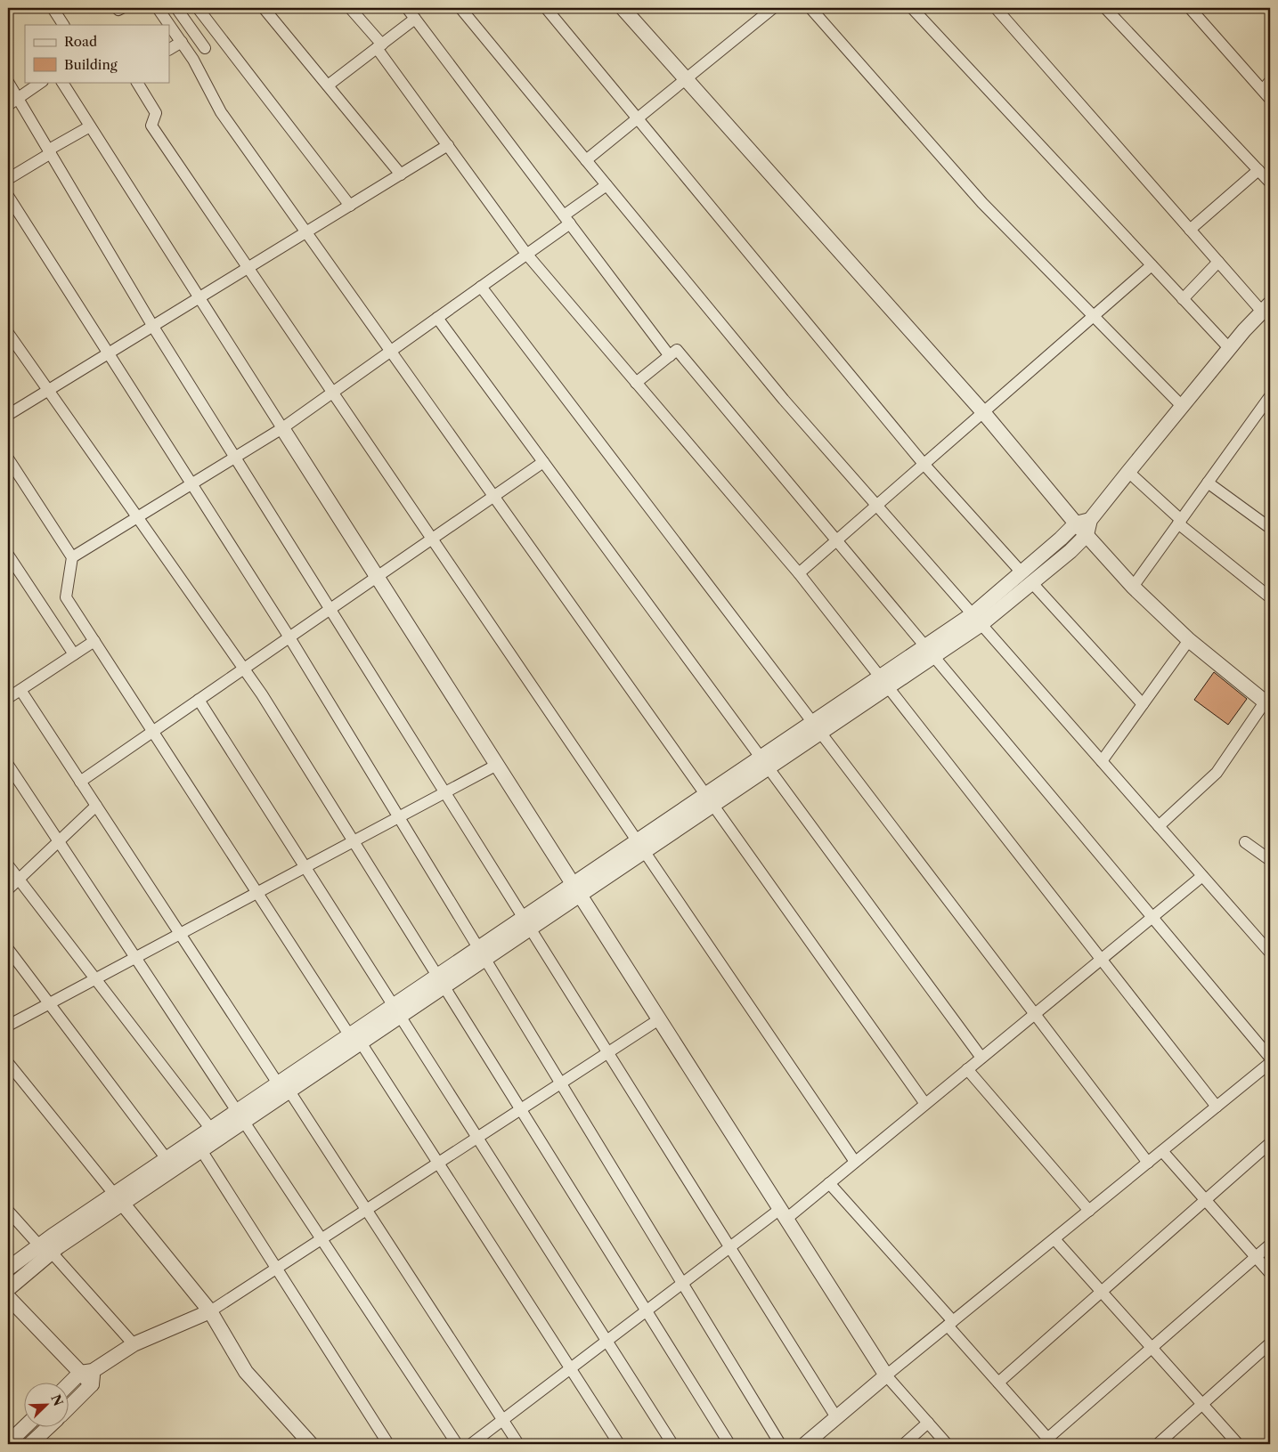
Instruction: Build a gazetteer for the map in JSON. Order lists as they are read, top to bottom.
{
  "legend": ["Road", "Building"],
  "north": "top right"
}
